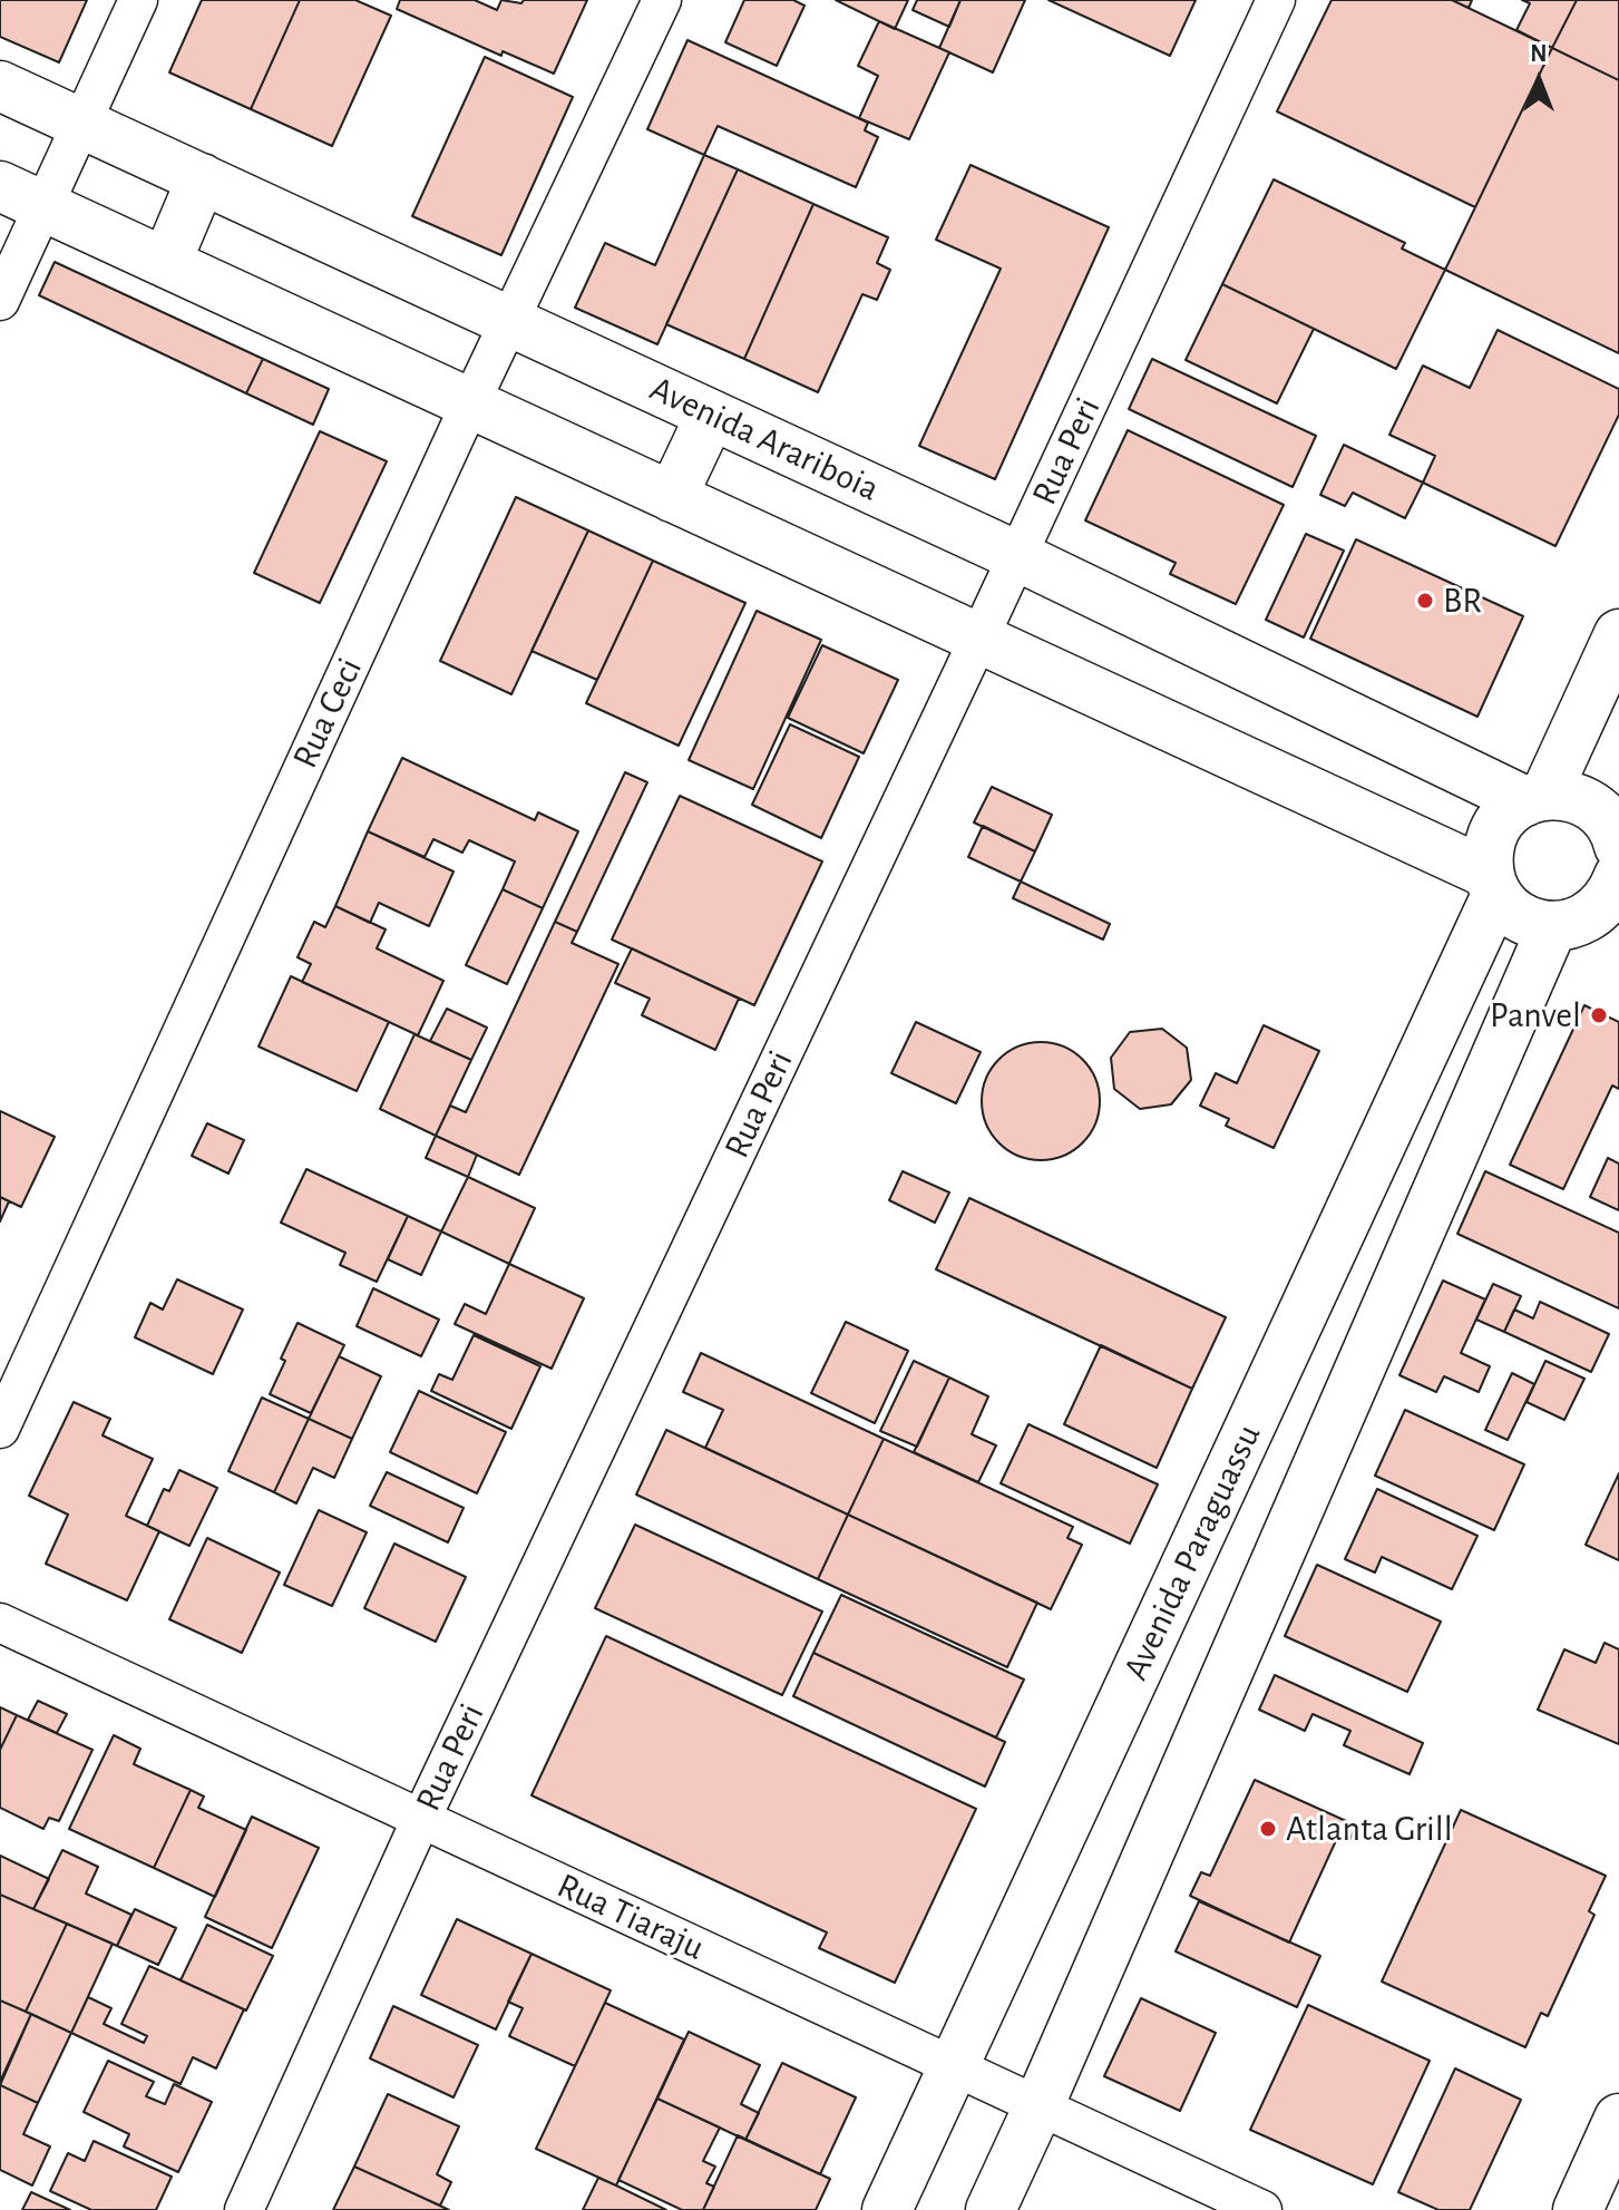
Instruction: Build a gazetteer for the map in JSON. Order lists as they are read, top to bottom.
{
  "streets": {
    "main road": ["Avenida Arariboia", "Avenida Paraguassu"],
    "street": ["Rua Peri", "Rua Ceci", "Rua Tiaraju"]
  },
  "crossings": [
    ["Avenida Arariboia", "Rua Peri"],
    ["Avenida Arariboia", "Rua Ceci"],
    ["Avenida Arariboia", "Avenida Paraguassu"],
    ["Rua Peri", "Rua Tiaraju"],
    ["Avenida Paraguassu", "Rua Tiaraju"]
  ],
  "places": ["BR", "Panvel", "Atlanta Grill"],
  "north": "top"
}
